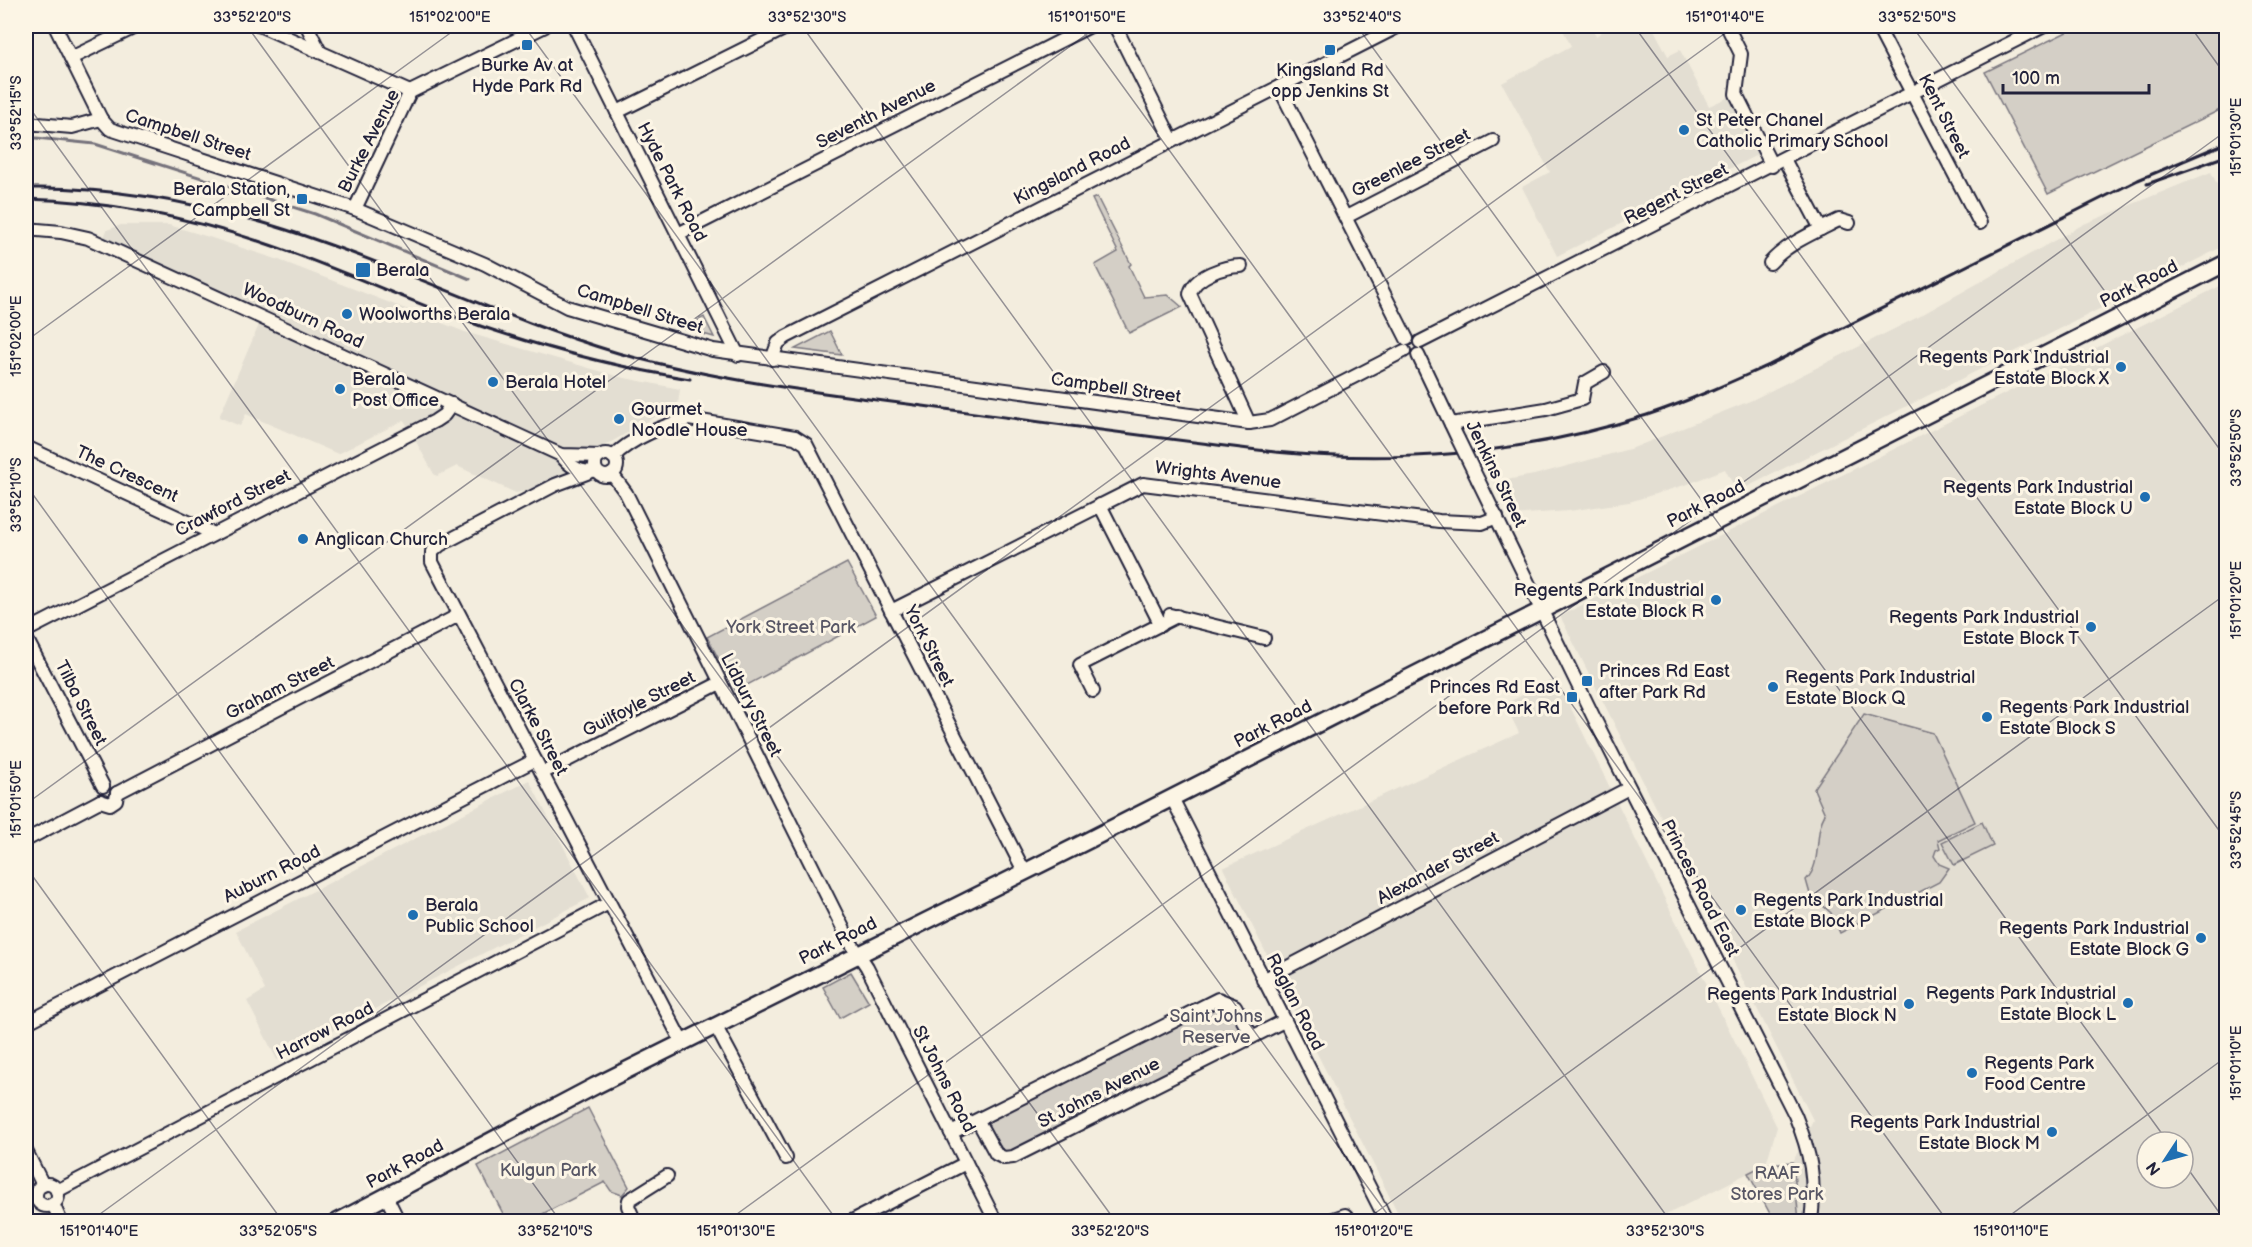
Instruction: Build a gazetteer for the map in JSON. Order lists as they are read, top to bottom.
{
  "streets": {
    "main road": ["Park Road"],
    "street": [
      "Seventh Avenue",
      "Kent Street",
      "Campbell Street",
      "Burke Avenue",
      "Greenlee Street",
      "Kingsland Road",
      "Hyde Park Road",
      "Regent Street",
      "Woodburn Road",
      "The Crescent",
      "Jenkins Street",
      "Wrights Avenue",
      "Crawford Street",
      "York Street",
      "Graham Street",
      "Tilba Street",
      "Guilfoyle Street",
      "Lidbury Street",
      "Clarke Street",
      "Alexander Street",
      "Auburn Road",
      "Princes Road East",
      "Raglan Road",
      "Harrow Road",
      "St Johns Road",
      "St Johns Avenue"
    ]
  },
  "crossings": [
    ["Seventh Avenue", "Hyde Park Road"],
    ["Kent Street", "Regent Street"],
    ["Campbell Street", "Burke Avenue"],
    ["Campbell Street", "Kingsland Road"],
    ["Campbell Street", "Hyde Park Road"],
    ["Regent Street", "Jenkins Street"],
    ["Park Road", "Jenkins Street"],
    ["Park Road", "York Street"],
    ["Park Road", "Lidbury Street"],
    ["Park Road", "Clarke Street"],
    ["Park Road", "Princes Road East"],
    ["Park Road", "Raglan Road"],
    ["Park Road", "St Johns Road"],
    ["Woodburn Road", "Crawford Street"],
    ["Woodburn Road", "York Street"],
    ["Woodburn Road", "Lidbury Street"],
    ["Woodburn Road", "Clarke Street"],
    ["The Crescent", "Crawford Street"],
    ["Jenkins Street", "Wrights Avenue"],
    ["Jenkins Street", "Princes Road East"],
    ["Wrights Avenue", "York Street"],
    ["Graham Street", "Tilba Street"],
    ["Graham Street", "Clarke Street"],
    ["Guilfoyle Street", "Lidbury Street"],
    ["Guilfoyle Street", "Clarke Street"],
    ["Lidbury Street", "St Johns Road"],
    ["Clarke Street", "Auburn Road"],
    ["Clarke Street", "Harrow Road"],
    ["Alexander Street", "Princes Road East"],
    ["Alexander Street", "Raglan Road"],
    ["Raglan Road", "St Johns Avenue"],
    ["St Johns Road", "St Johns Avenue"]
  ],
  "parks": [
    "York Street Park",
    "Saint Johns Reserve",
    "Kulgun Park",
    "RAAF Stores Park"
  ],
  "places": {
    "transit": [
      "Burke Av at Hyde Park Rd",
      "Kingsland Rd opp Jenkins St",
      "Berala Station, Campbell St",
      "Berala",
      "Princes Rd East after Park Rd",
      "Princes Rd East before Park Rd"
    ],
    "other": [
      "St Peter Chanel Catholic Primary School",
      "Woolworths Berala",
      "Regents Park Industrial Estate Block X",
      "Berala Hotel",
      "Berala Post Office",
      "Gourmet Noodle House",
      "Regents Park Industrial Estate Block U",
      "Anglican Church",
      "Regents Park Industrial Estate Block R",
      "Regents Park Industrial Estate Block T",
      "Regents Park Industrial Estate Block Q",
      "Regents Park Industrial Estate Block S",
      "Regents Park Industrial Estate Block P",
      "Berala Public School",
      "Regents Park Industrial Estate Block G",
      "Regents Park Industrial Estate Block L",
      "Regents Park Industrial Estate Block N",
      "Regents Park Food Centre",
      "Regents Park Industrial Estate Block M"
    ]
  },
  "scale_bar": "100 m",
  "north": "bottom left",
  "coordinates": [
    "33°52'20\"S",
    "151°02'00\"E",
    "33°52'30\"S",
    "151°01'50\"E",
    "33°52'40\"S",
    "151°01'40\"E",
    "33°52'50\"S",
    "33°52'15\"S",
    "151°01'30\"E",
    "33°52'10\"S",
    "151°01'20\"E",
    "33°52'45\"S",
    "151°01'10\"E",
    "33°52'05\"S"
  ]
}
